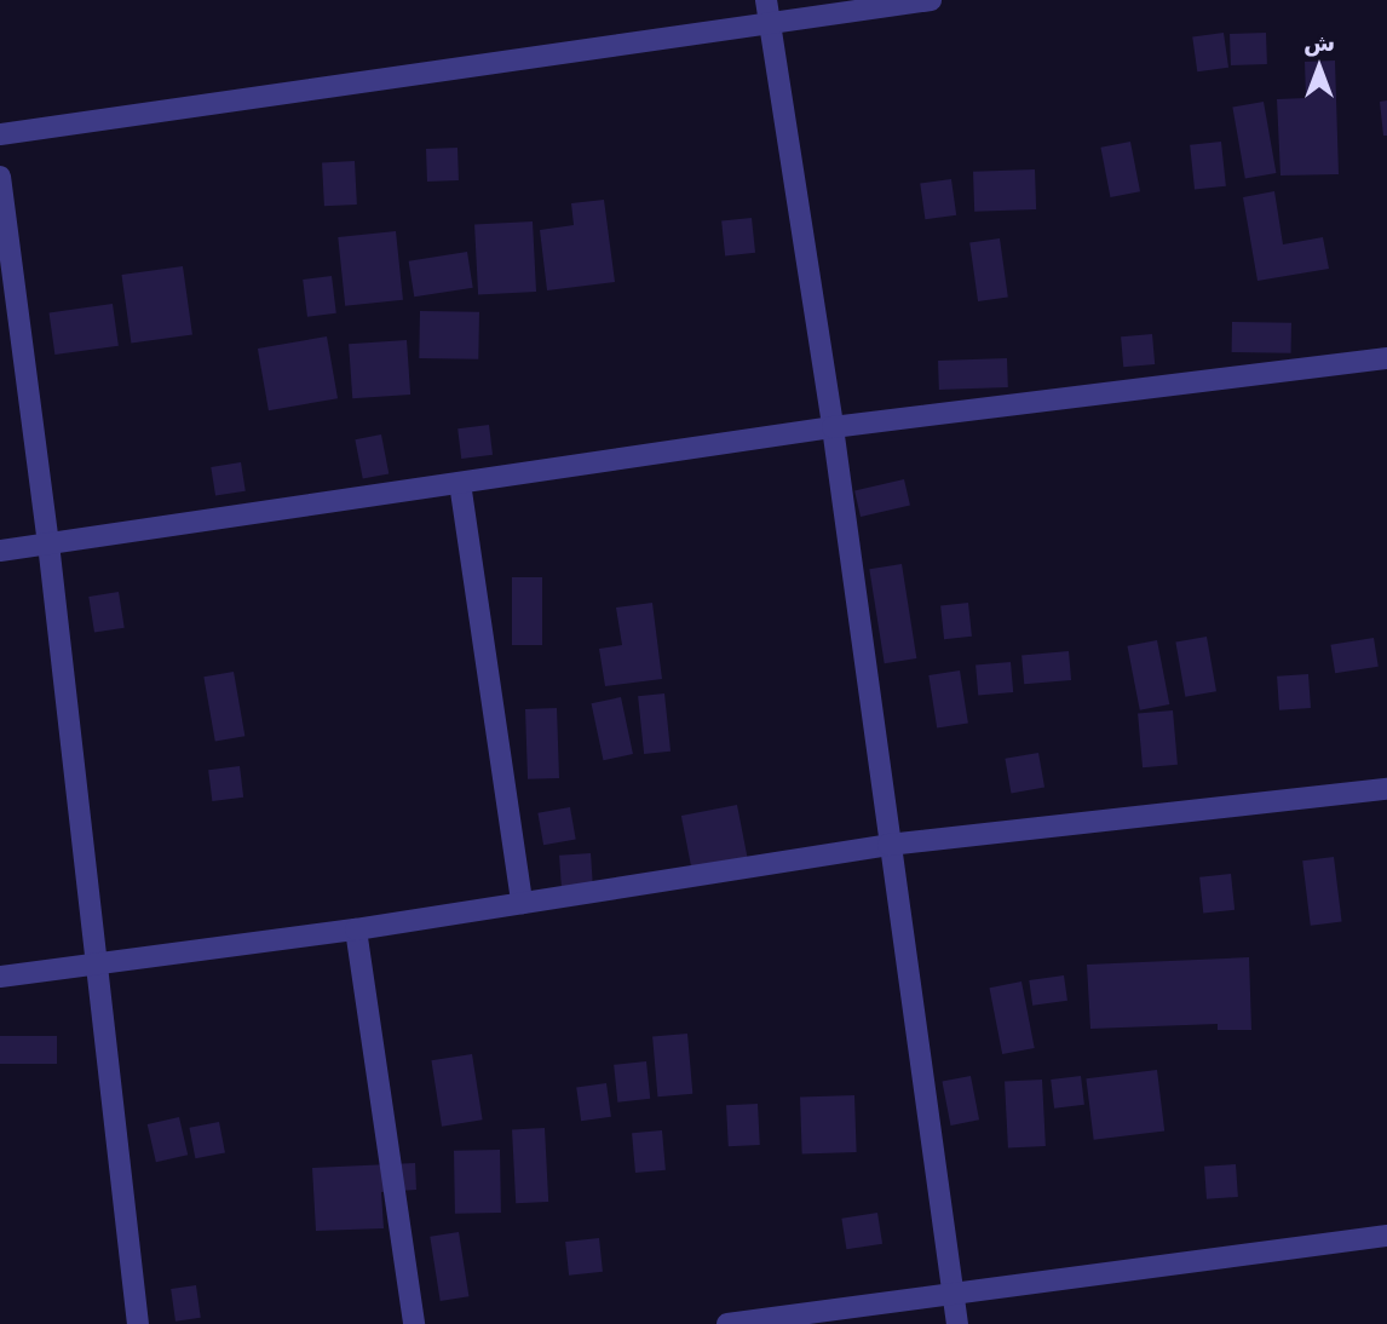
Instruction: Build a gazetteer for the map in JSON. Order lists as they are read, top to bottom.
{
  "north": "top"
}
